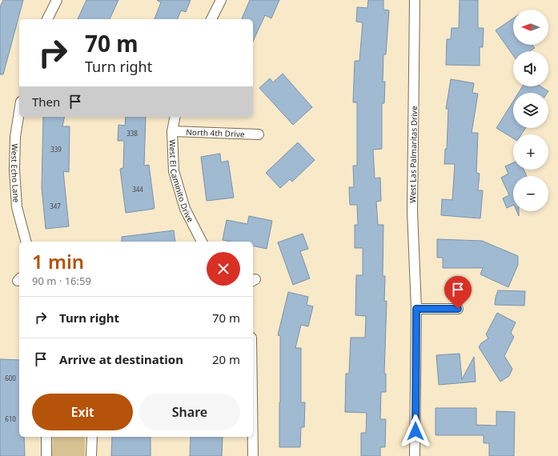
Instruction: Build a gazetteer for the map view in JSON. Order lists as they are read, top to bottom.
{
  "streets": {
    "street": [
      "North 4th Drive",
      "West Las Palmaritas Drive",
      "West Echo Lane",
      "West El Caminito Drive"
    ]
  },
  "crossings": [
    ["North 4th Drive", "West El Caminito Drive"]
  ],
  "house_numbers": [
    "338",
    "339",
    "344",
    "347",
    "600",
    "610"
  ],
  "north": "left",
  "page": {
    "map_buttons": ["+", "−"],
    "turn": ["70 m", "Turn right"],
    "then": "Then",
    "heading": ["1 min", "90 m · 16:59"],
    "list": [
      {
        "name": "Turn right",
        "value": "70 m"
      },
      {
        "name": "Arrive at destination",
        "value": "20 m"
      }
    ],
    "buttons": ["Exit", "Share"]
  }
}
